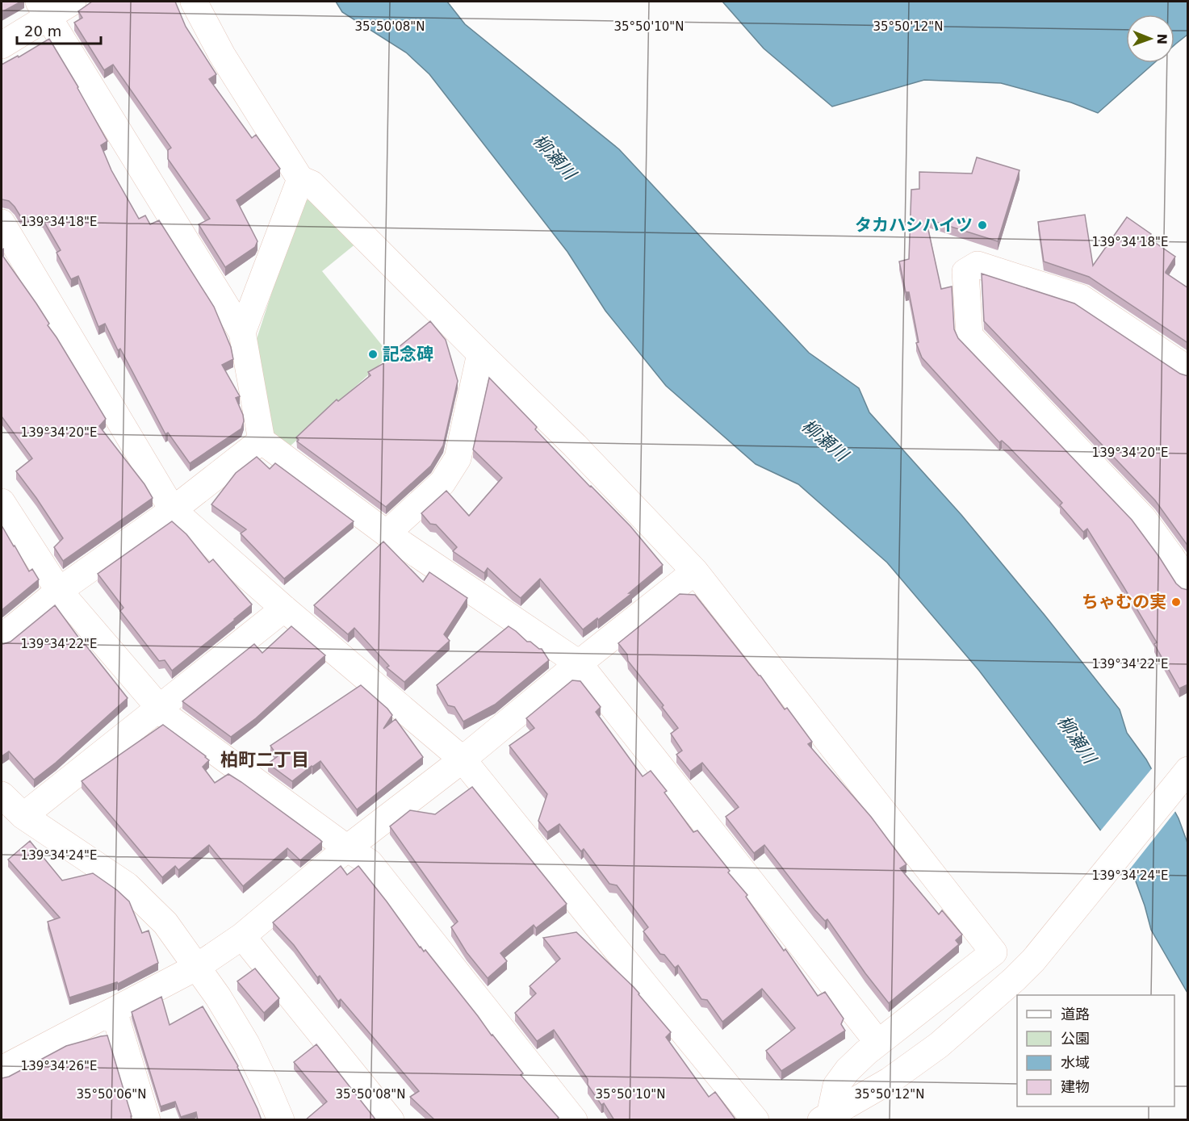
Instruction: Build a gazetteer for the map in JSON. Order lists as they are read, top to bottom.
{
  "districts": ["柏町二丁目"],
  "water": ["柳瀬川"],
  "places": ["タカハシハイツ", "記念碑", "ちゃむの実"],
  "legend": [
    "道路",
    "公園",
    "水域",
    "建物"
  ],
  "scale_bar": "20 m",
  "north": "right",
  "coordinates": [
    "35°50'08\"N",
    "35°50'10\"N",
    "35°50'12\"N",
    "139°34'18\"E",
    "139°34'20\"E",
    "139°34'22\"E",
    "139°34'24\"E",
    "139°34'26\"E",
    "35°50'06\"N"
  ]
}
